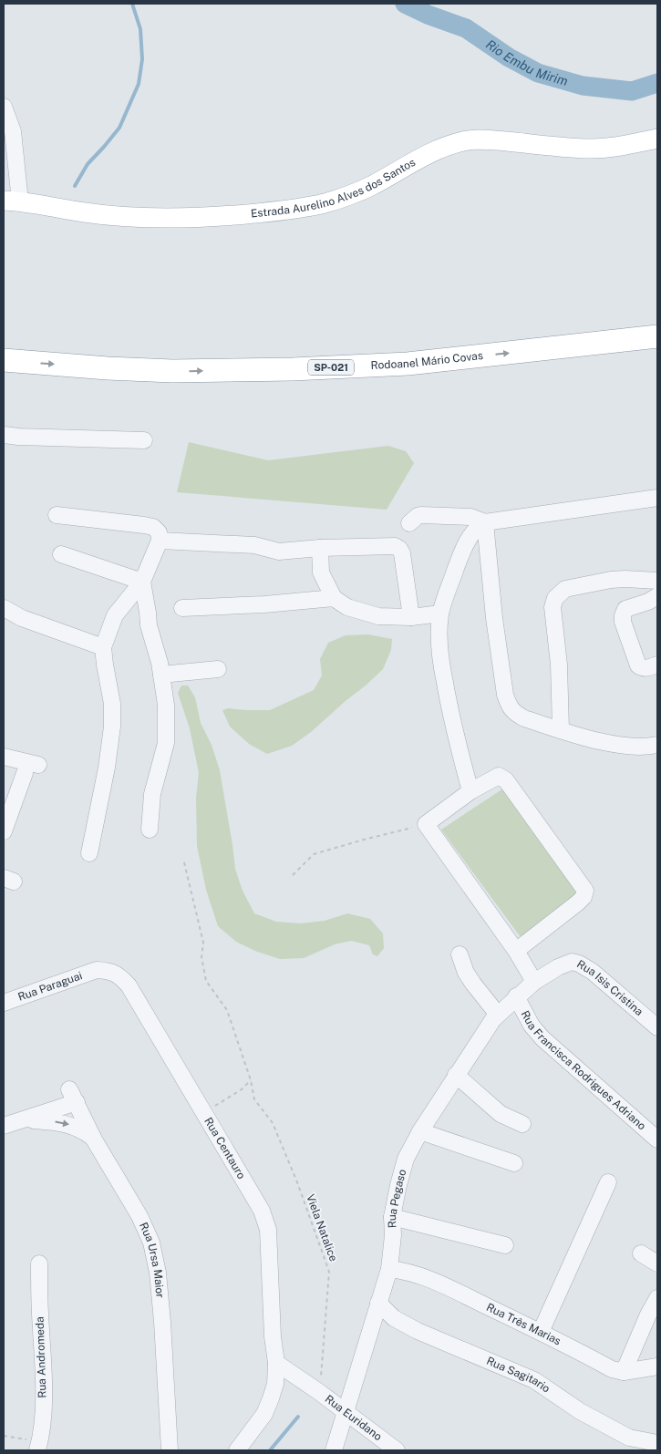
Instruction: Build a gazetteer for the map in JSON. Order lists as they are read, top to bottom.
{
  "streets": {
    "highway": ["Rodoanel Mário Covas", "SP-021"],
    "main road": ["Estrada Aurelino Alves dos Santos"],
    "street": [
      "Rua Paraguai",
      "Rua Isis Cristina",
      "Rua Francisca Rodrigues Adriano",
      "Rua Centauro",
      "Rua Pegaso",
      "Rua Ursa Maior",
      "Rua Três Marias",
      "Rua Andromeda",
      "Rua Sagitario",
      "Rua Euridano"
    ],
    "path": ["Viela Natalice"]
  },
  "crossings": [
    ["Rua Paraguai", "Rua Centauro"],
    ["Rua Isis Cristina", "Rua Pegaso"],
    ["Rua Francisca Rodrigues Adriano", "Rua Pegaso"],
    ["Rua Centauro", "Rua Euridano"],
    ["Rua Pegaso", "Rua Três Marias"],
    ["Rua Pegaso", "Rua Sagitario"],
    ["Rua Pegaso", "Rua Euridano"],
    ["Viela Natalice", "Rua Euridano"]
  ],
  "one_way": ["Rodoanel Mário Covas"],
  "water": ["Rio Embu Mirim"]
}
